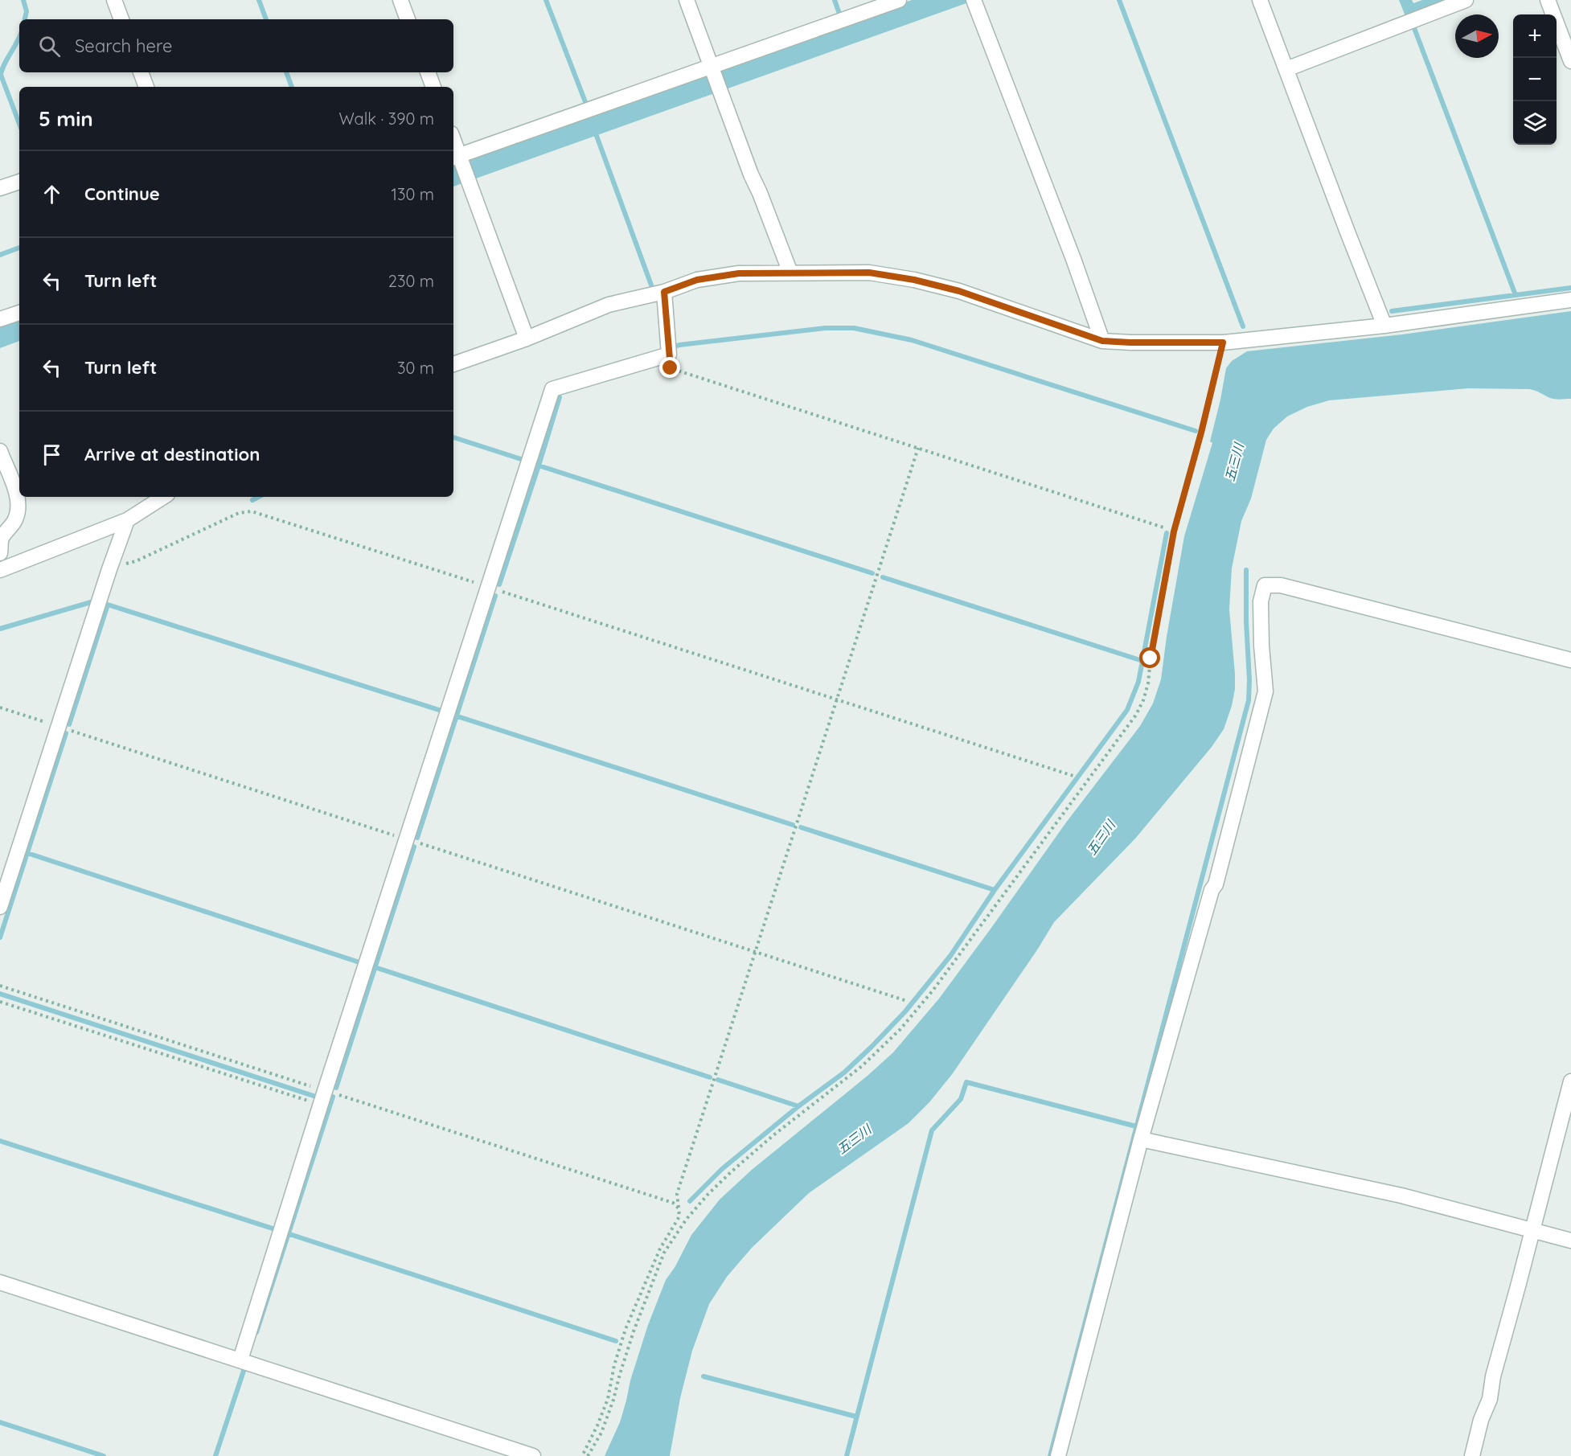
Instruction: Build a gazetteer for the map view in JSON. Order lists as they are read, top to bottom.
{
  "water": ["五三川"],
  "north": "right",
  "page": {
    "map_buttons": ["+", "−"],
    "search": "Search here",
    "heading": ["5 min", "Walk · 390 m"],
    "list": [
      ["Continue", "130 m"],
      ["Turn left", "230 m"],
      ["Turn left", "30 m"],
      "Arrive at destination"
    ]
  }
}
